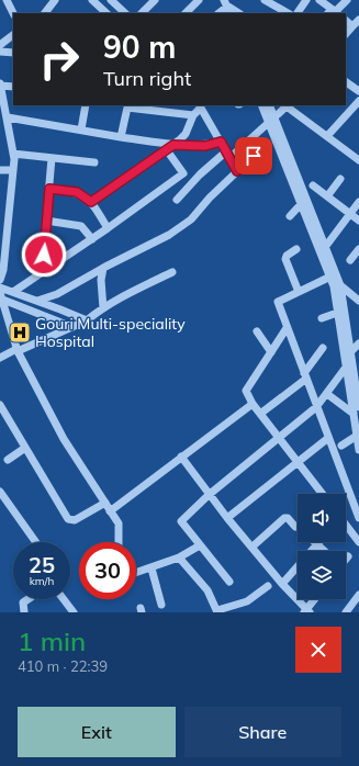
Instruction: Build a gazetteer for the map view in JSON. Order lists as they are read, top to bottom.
{
  "places": {
    "hospital": ["Gouri Multi-speciality Hospital"]
  },
  "page": {
    "turn": ["90 m", "Turn right"],
    "speed": "25 km/h",
    "limit": "30",
    "heading": ["1 min", "410 m · 22:39"],
    "buttons": ["Exit", "Share"]
  }
}
